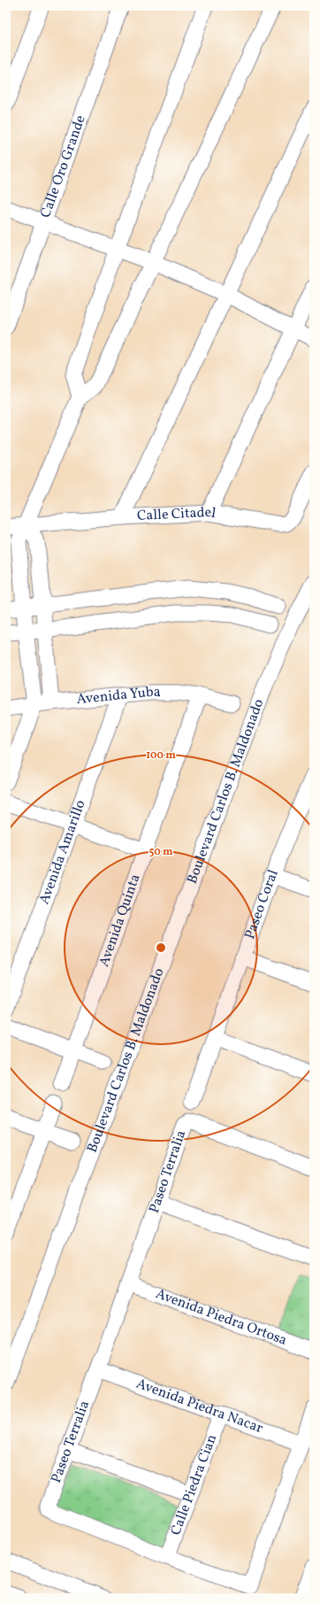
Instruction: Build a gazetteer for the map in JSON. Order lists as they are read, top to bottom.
{
  "streets": {
    "street": [
      "Calle Oro Grande",
      "Calle Citadel",
      "Avenida Yuba",
      "Boulevard Carlos B. Maldonado",
      "Avenida Amarillo",
      "Paseo Coral",
      "Avenida Quinta",
      "Paseo Terralia",
      "Avenida Piedra Ortosa",
      "Avenida Piedra Nacar",
      "Calle Piedra Cian"
    ]
  },
  "crossings": [
    ["Avenida Yuba", "Avenida Amarillo"],
    ["Avenida Yuba", "Avenida Quinta"],
    ["Paseo Terralia", "Avenida Piedra Ortosa"],
    ["Paseo Terralia", "Avenida Piedra Nacar"],
    ["Paseo Terralia", "Calle Piedra Cian"],
    ["Avenida Piedra Nacar", "Calle Piedra Cian"]
  ],
  "rings": ["100 m", "50 m"]
}
